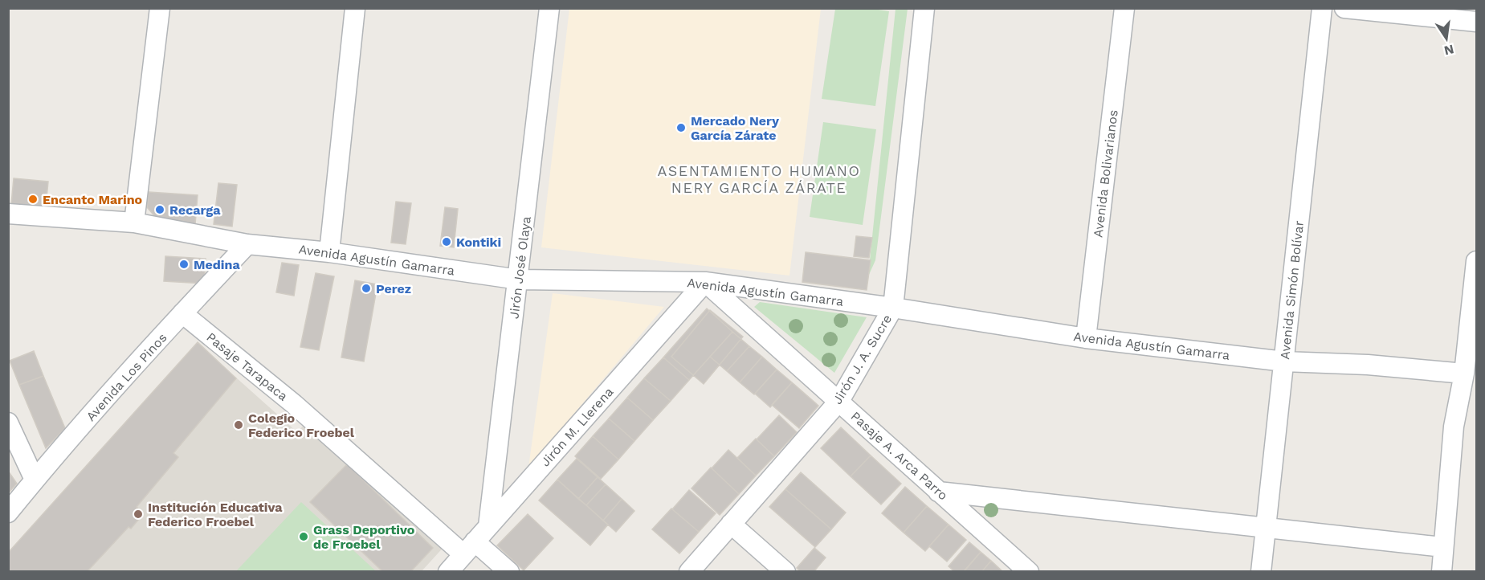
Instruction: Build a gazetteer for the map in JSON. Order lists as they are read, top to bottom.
{
  "streets": {
    "street": [
      "Avenida Bolivarianos",
      "Avenida Agustín Gamarra",
      "Jirón José Olaya",
      "Avenida Simón Bolívar",
      "Jirón J. A. Sucre",
      "Pasaje Tarapaca",
      "Avenida Los Pinos",
      "Jirón M. Llerena",
      "Pasaje A. Arca Parro"
    ]
  },
  "crossings": [
    ["Avenida Bolivarianos", "Avenida Agustín Gamarra"],
    ["Avenida Agustín Gamarra", "Jirón José Olaya"],
    ["Avenida Agustín Gamarra", "Avenida Simón Bolívar"],
    ["Avenida Agustín Gamarra", "Jirón J. A. Sucre"],
    ["Avenida Agustín Gamarra", "Avenida Los Pinos"],
    ["Avenida Agustín Gamarra", "Jirón M. Llerena"],
    ["Avenida Agustín Gamarra", "Pasaje A. Arca Parro"],
    ["Jirón José Olaya", "Jirón M. Llerena"],
    ["Jirón J. A. Sucre", "Pasaje A. Arca Parro"],
    ["Pasaje Tarapaca", "Avenida Los Pinos"],
    ["Pasaje Tarapaca", "Jirón M. Llerena"],
    ["Jirón M. Llerena", "Pasaje A. Arca Parro"]
  ],
  "districts": ["ASENTAMIENTO HUMANO NERY GARCÍA ZÁRATE"],
  "places": [
    "Mercado Nery García Zárate",
    "Encanto Marino",
    "Recarga",
    "Kontiki",
    "Medina",
    "Perez",
    "Colegio Federico Froebel",
    "Institución Educativa Federico Froebel",
    "Grass Deportivo de Froebel"
  ],
  "north": "bottom"
}
